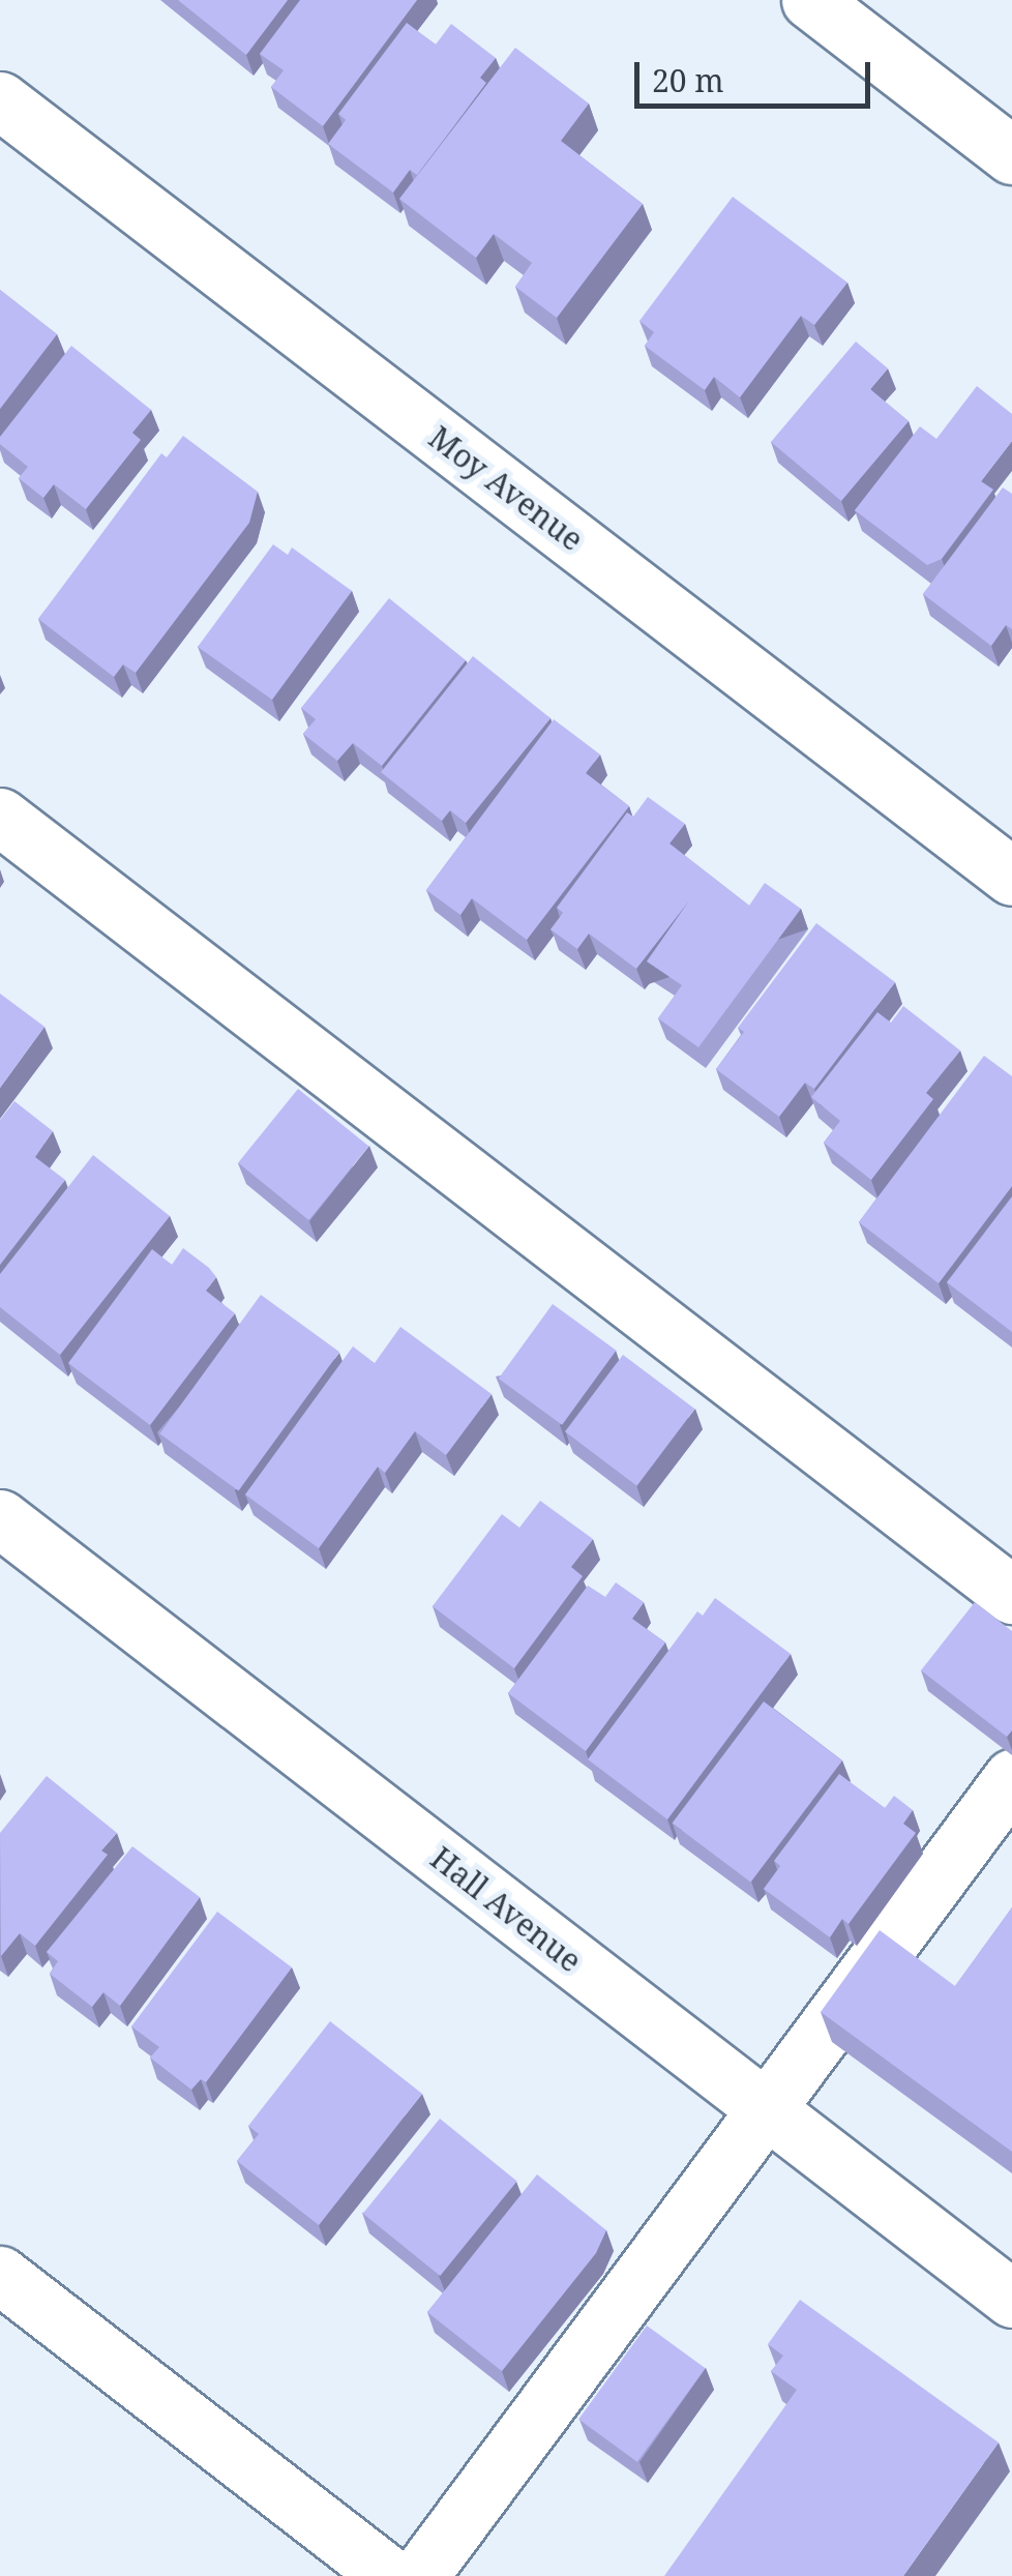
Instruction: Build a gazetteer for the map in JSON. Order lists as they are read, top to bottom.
{
  "streets": {
    "street": ["Moy Avenue", "Hall Avenue"]
  },
  "scale_bar": "20 m"
}
